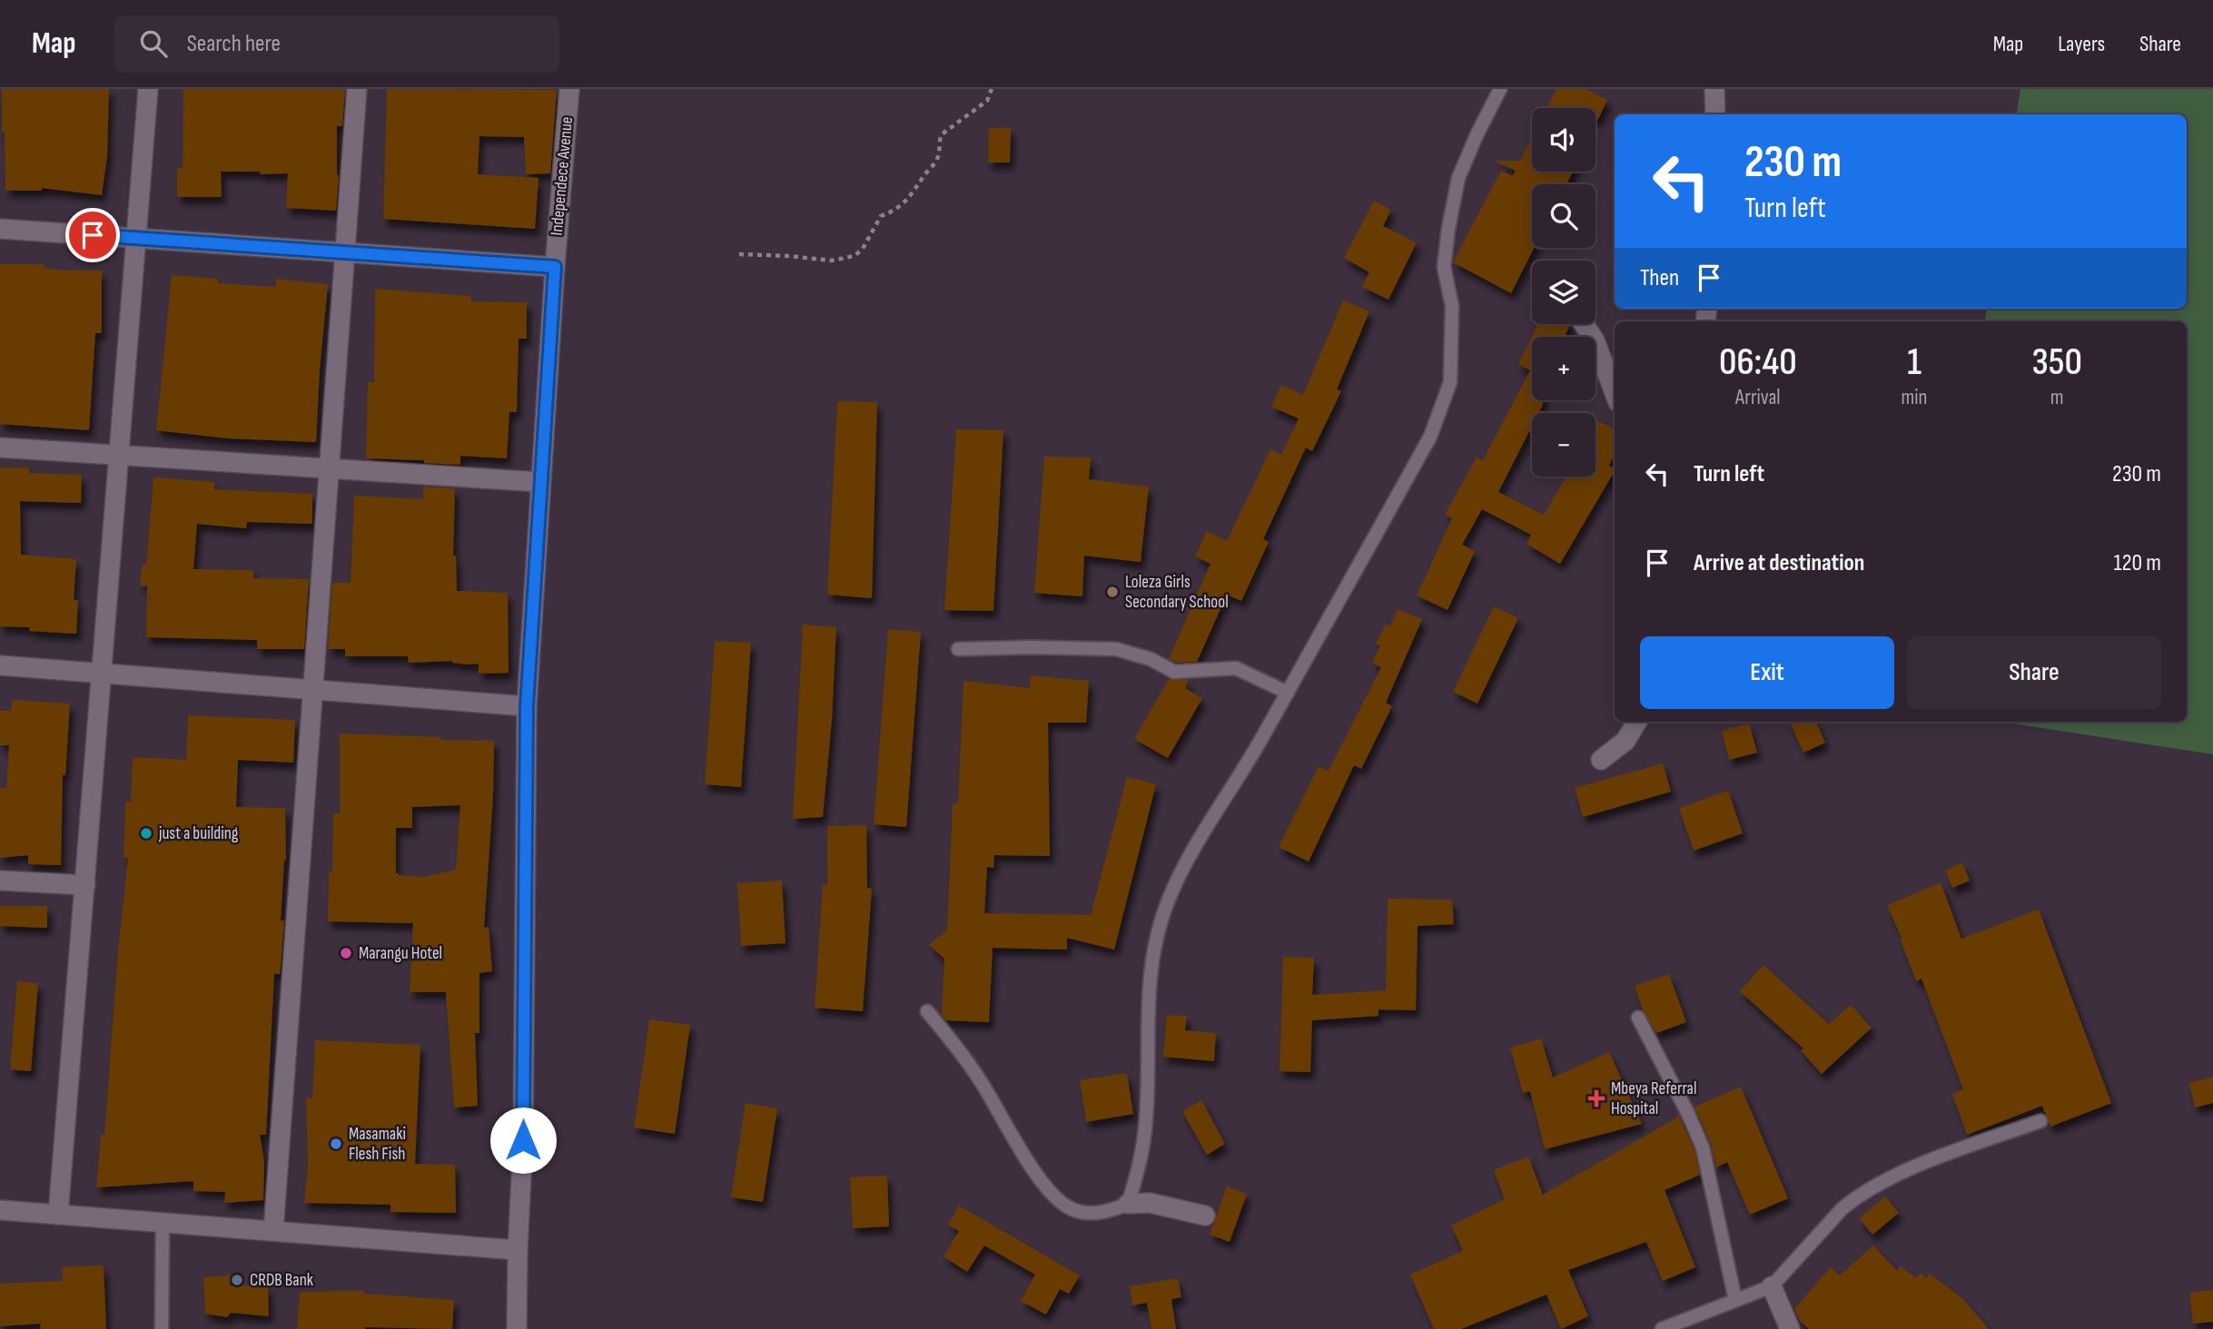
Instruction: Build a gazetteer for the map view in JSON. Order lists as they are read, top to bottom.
{
  "streets": {
    "street": ["Independece Avenue"]
  },
  "places": {
    "other": [
      "Loleza Girls Secondary School",
      "just a building",
      "Marangu Hotel",
      "Masamaki Flesh Fish",
      "CRDB Bank"
    ],
    "health": ["Mbeya Referral Hospital"]
  },
  "page": {
    "header": "Map",
    "search": "Search here",
    "nav": ["Map", "Layers", "Share"],
    "map_buttons": ["+", "−"],
    "turn": ["230 m", "Turn left"],
    "then": "Then",
    "eta": [
      "06:40",
      "Arrival",
      "1",
      "min",
      "350",
      "m"
    ],
    "list": [
      {
        "name": "Turn left",
        "value": "230 m"
      },
      {
        "name": "Arrive at destination",
        "value": "120 m"
      }
    ],
    "buttons": ["Exit", "Share"]
  }
}
